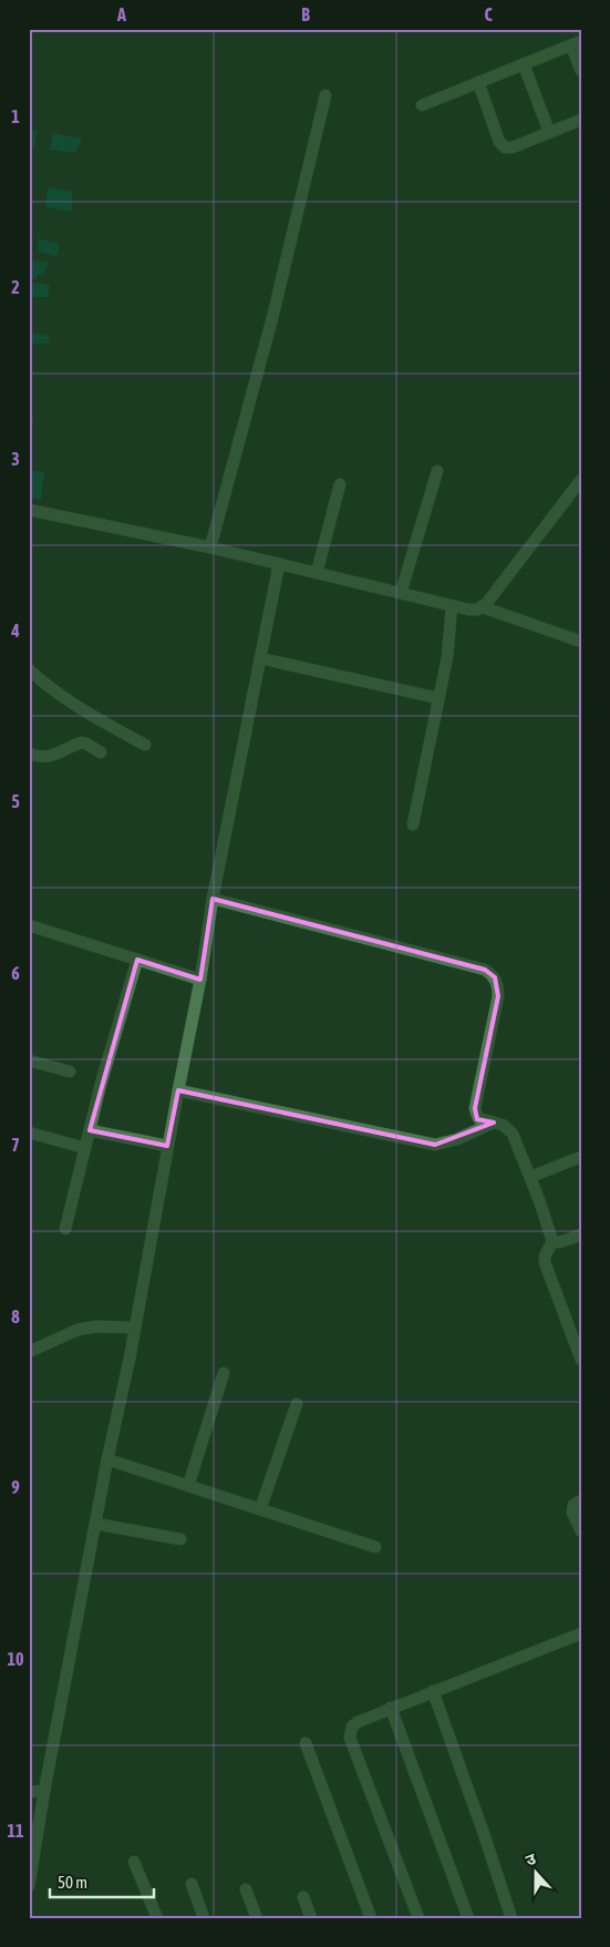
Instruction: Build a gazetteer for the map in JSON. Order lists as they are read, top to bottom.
{
  "scale_bar": "50 m",
  "north": "top",
  "grid": {
    "columns": ["A", "B", "C"],
    "rows": [
      "1",
      "2",
      "3",
      "4",
      "5",
      "6",
      "7",
      "8",
      "9",
      "10",
      "11"
    ]
  }
}
